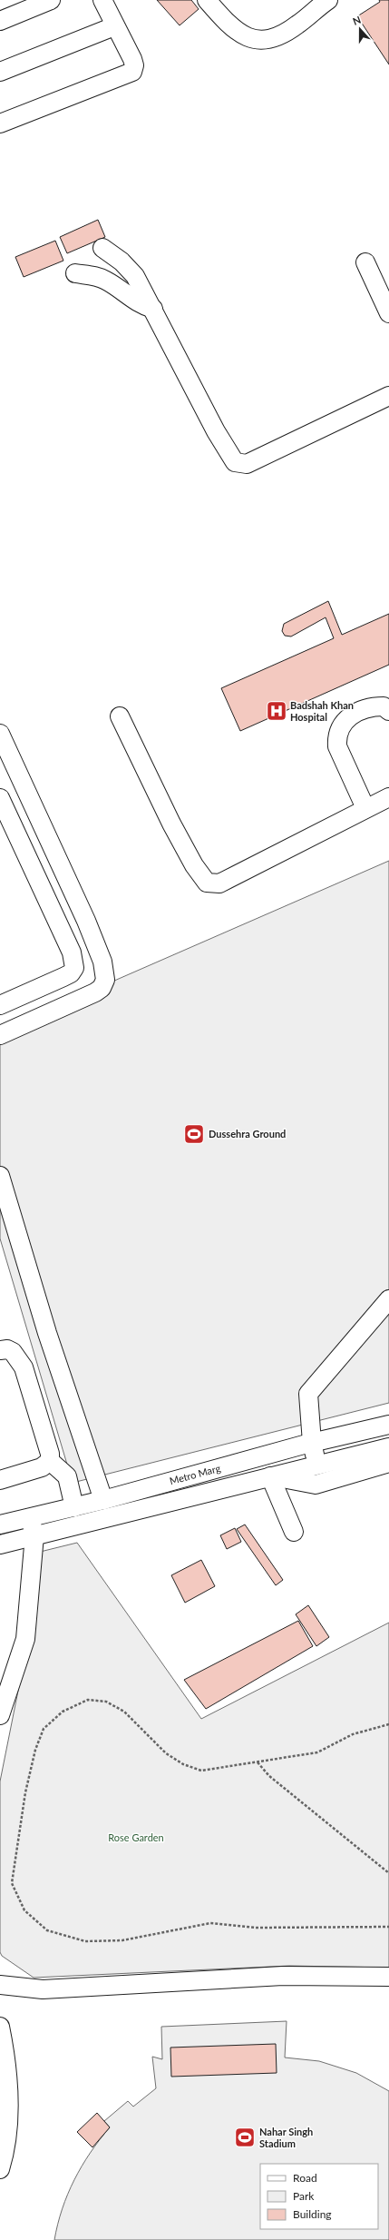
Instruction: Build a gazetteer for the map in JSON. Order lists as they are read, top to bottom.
{
  "streets": {
    "street": ["Metro Marg"]
  },
  "parks": ["Rose Garden"],
  "places": {
    "hospital": ["Badshah Khan Hospital"],
    "sports": ["Dussehra Ground", "Nahar Singh Stadium"]
  },
  "legend": ["Road", "Park", "Building"],
  "north": "top"
}
